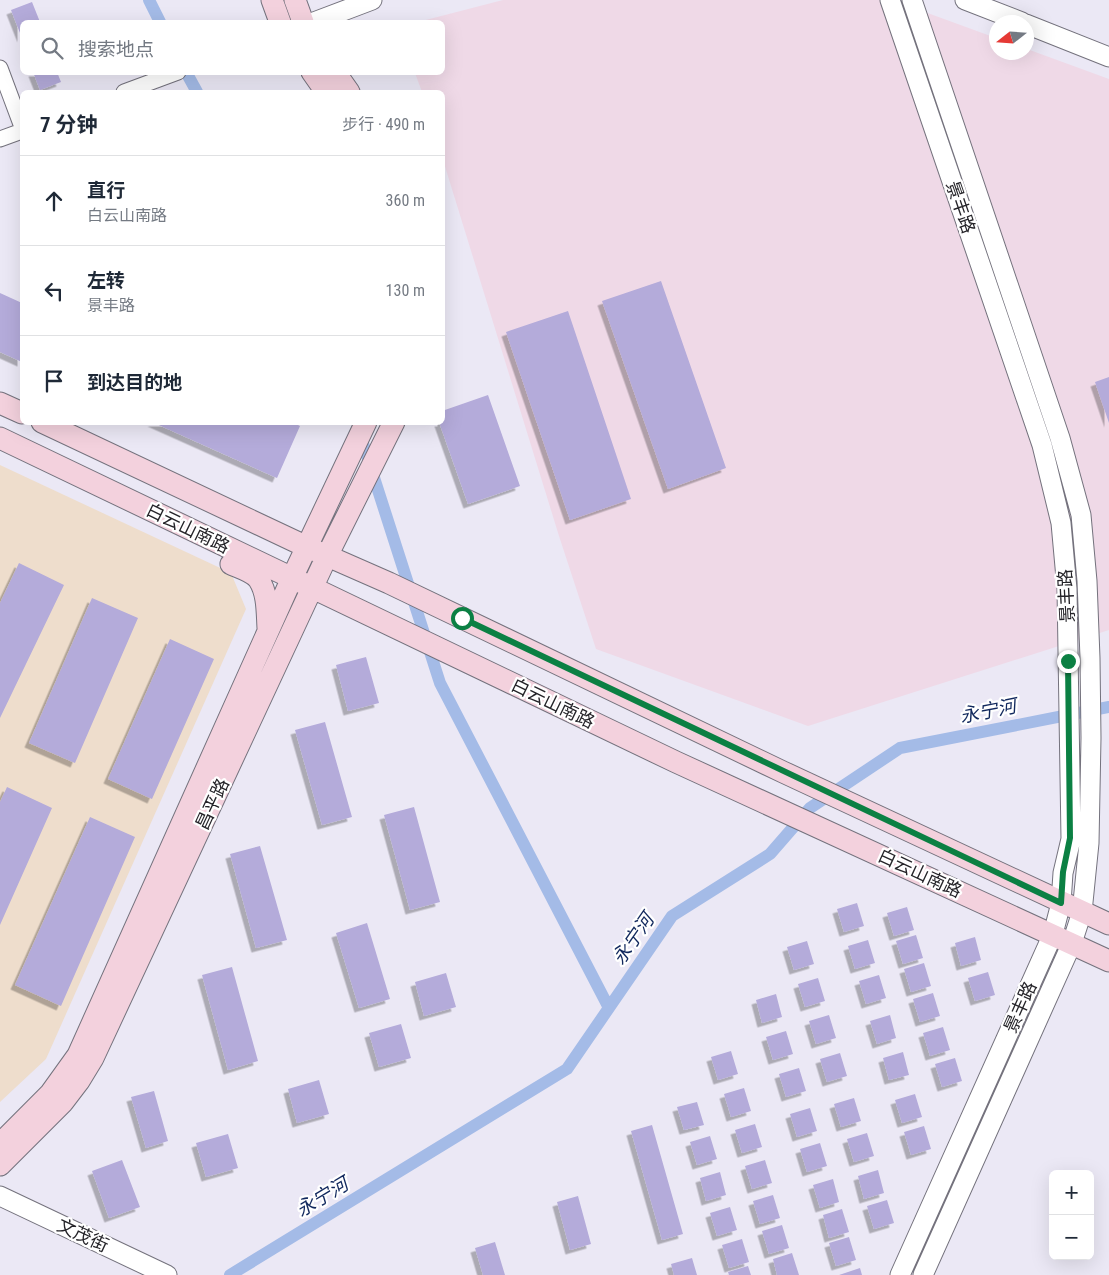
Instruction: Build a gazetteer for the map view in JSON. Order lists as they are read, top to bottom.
{
  "streets": {
    "main road": ["白云山南路", "昌平路"],
    "street": ["景丰路", "文茂街"]
  },
  "crossings": [
    ["景丰路", "白云山南路"],
    ["白云山南路", "昌平路"]
  ],
  "water": ["永宁河"],
  "north": "left",
  "page": {
    "search": "搜索地点",
    "heading": ["7 分钟", "步行 · 490 m"],
    "list": [
      ["直行", "白云山南路", "360 m"],
      ["左转", "景丰路", "130 m"],
      "到达目的地"
    ],
    "map_buttons": ["+", "−"]
  }
}
